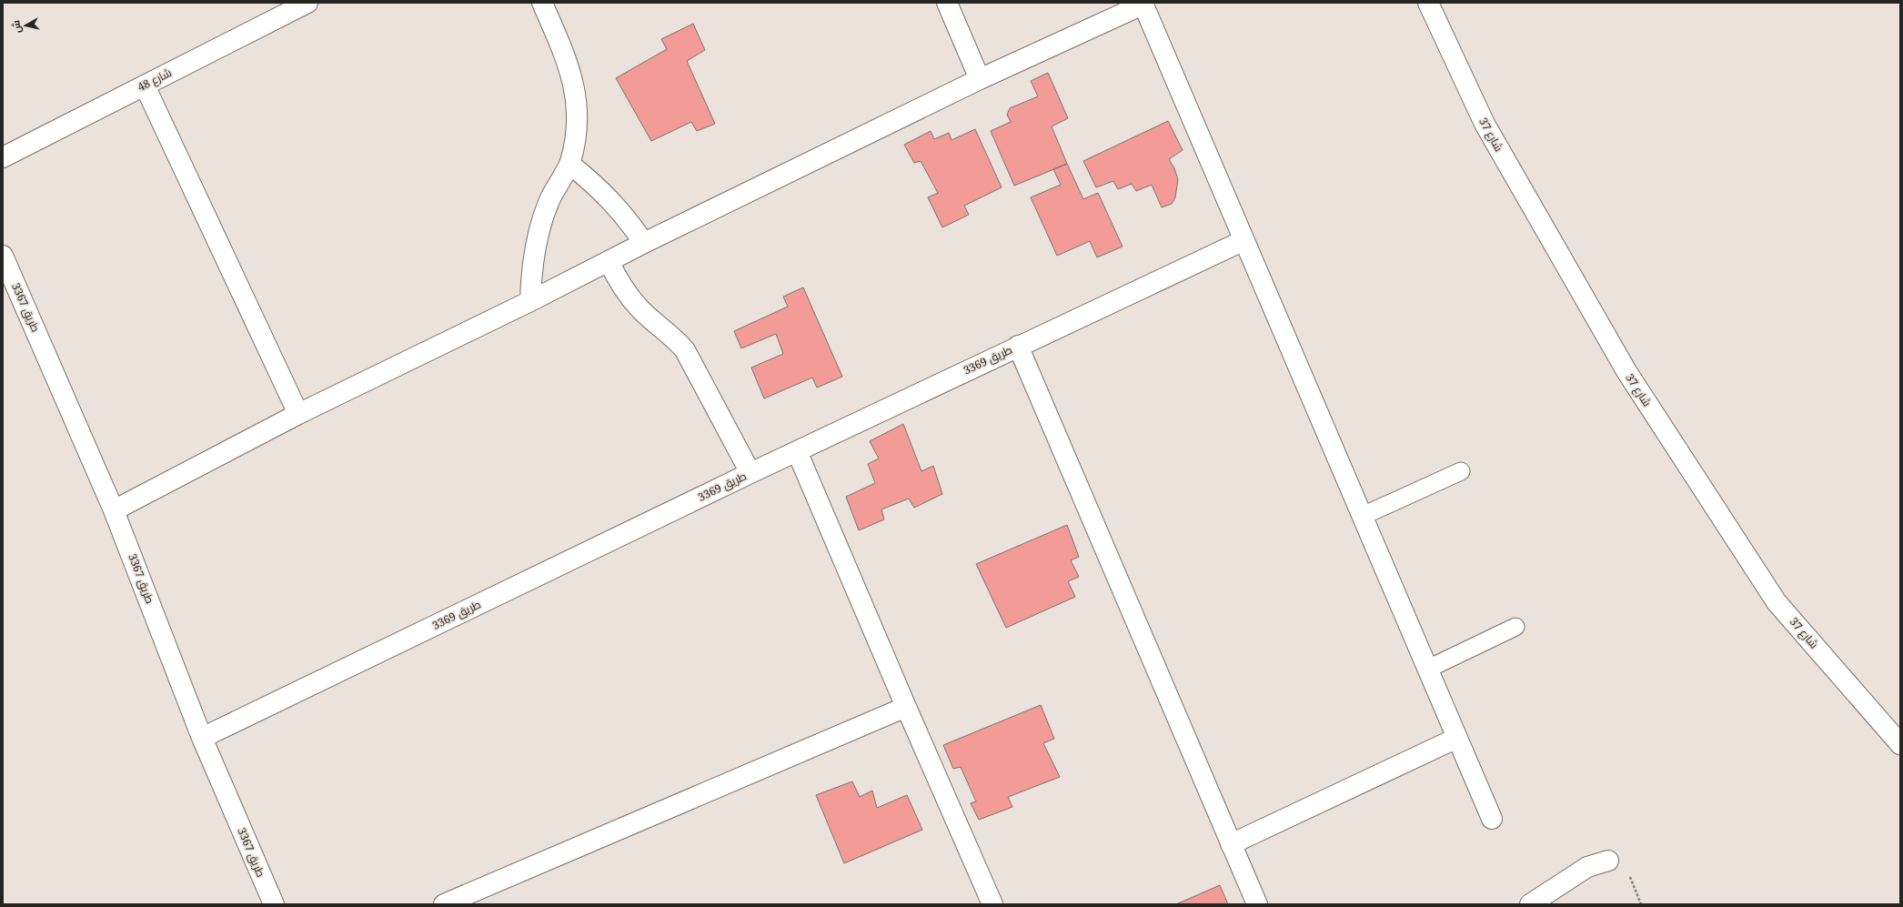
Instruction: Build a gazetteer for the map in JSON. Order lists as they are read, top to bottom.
{
  "streets": {
    "street": [
      "شارع 48",
      "شارع 37",
      "طريق 3367",
      "طريق 3369"
    ]
  },
  "crossings": [
    ["طريق 3367", "طريق 3369"]
  ],
  "north": "left"
}
